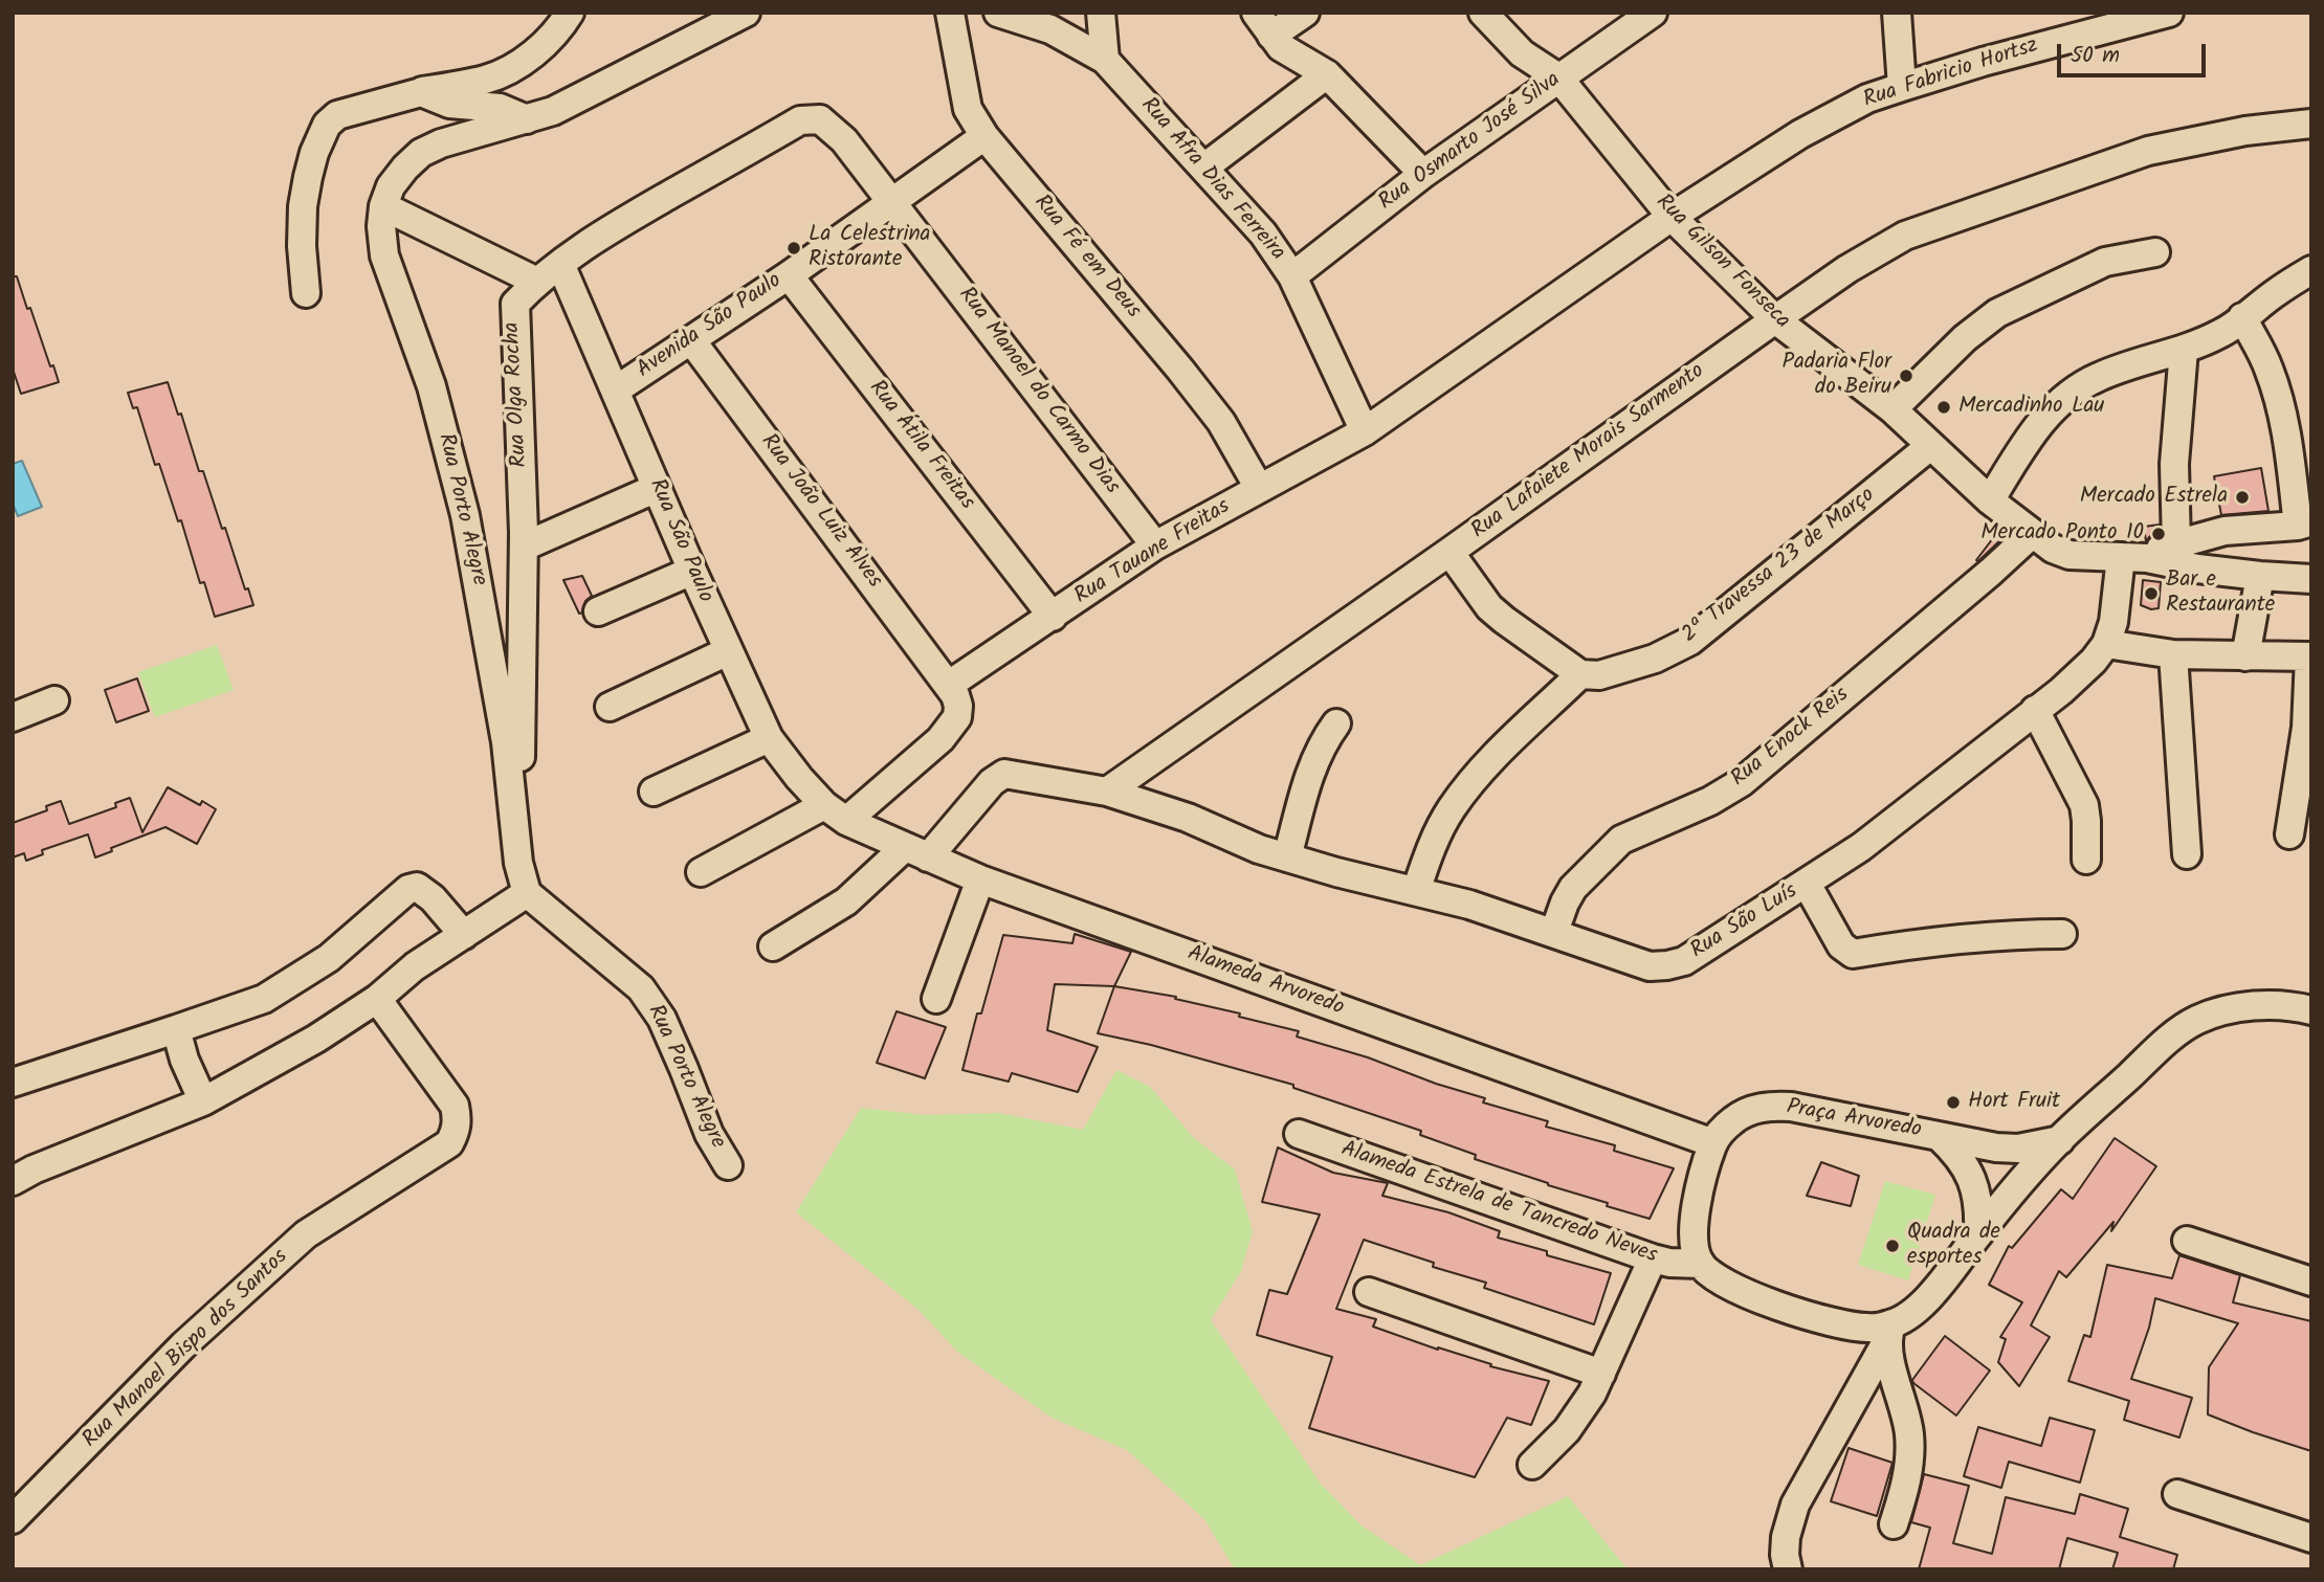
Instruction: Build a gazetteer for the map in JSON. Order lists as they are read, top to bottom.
{
  "streets": {
    "street": [
      "Rua Fabricio Hortsz",
      "Rua Osmarto José Silva",
      "Rua Afra Dias Ferreira",
      "Rua Fé em Deus",
      "Rua Gilson Fonseca",
      "Avenida São Paulo",
      "Rua Manoel do Carmo Dias",
      "Rua Olga Rocha",
      "Rua Átila Freitas",
      "Rua Lafaiete Morais Sarmento",
      "Rua Porto Alegre",
      "Rua João Luiz Alves",
      "Rua São Paulo",
      "Rua Tauane Freitas",
      "2ª Travessa 23 de Março",
      "Rua Enock Reis",
      "Rua São Luís",
      "Alameda Arvoredo",
      "Praça Arvoredo",
      "Alameda Estrela de Tancredo Neves",
      "Rua Manoel Bispo dos Santos"
    ]
  },
  "crossings": [
    ["Rua Fabricio Hortsz", "Rua Afra Dias Ferreira"],
    ["Rua Fabricio Hortsz", "Rua Gilson Fonseca"],
    ["Rua Fabricio Hortsz", "Rua Tauane Freitas"],
    ["Rua Osmarto José Silva", "Rua Afra Dias Ferreira"],
    ["Rua Osmarto José Silva", "Rua Gilson Fonseca"],
    ["Rua Afra Dias Ferreira", "Rua Tauane Freitas"],
    ["Rua Fé em Deus", "Avenida São Paulo"],
    ["Rua Fé em Deus", "Rua Tauane Freitas"],
    ["Rua Gilson Fonseca", "Rua Lafaiete Morais Sarmento"],
    ["Rua Gilson Fonseca", "2ª Travessa 23 de Março"],
    ["Rua Gilson Fonseca", "Rua Enock Reis"],
    ["Rua Gilson Fonseca", "Rua São Luís"],
    ["Avenida São Paulo", "Rua Manoel do Carmo Dias"],
    ["Avenida São Paulo", "Rua Olga Rocha"],
    ["Avenida São Paulo", "Rua Átila Freitas"],
    ["Avenida São Paulo", "Rua João Luiz Alves"],
    ["Avenida São Paulo", "Rua São Paulo"],
    ["Rua Manoel do Carmo Dias", "Rua Olga Rocha"],
    ["Rua Manoel do Carmo Dias", "Rua Tauane Freitas"],
    ["Rua Olga Rocha", "Rua Porto Alegre"],
    ["Rua Olga Rocha", "Rua São Paulo"],
    ["Rua Átila Freitas", "Rua Tauane Freitas"],
    ["Rua Lafaiete Morais Sarmento", "Rua São Luís"],
    ["Rua João Luiz Alves", "Rua Tauane Freitas"],
    ["Rua São Paulo", "Alameda Arvoredo"],
    ["Rua Enock Reis", "Rua São Luís"],
    ["Alameda Arvoredo", "Praça Arvoredo"],
    ["Alameda Arvoredo", "Alameda Estrela de Tancredo Neves"],
    ["Praça Arvoredo", "Alameda Estrela de Tancredo Neves"]
  ],
  "places": [
    "La Celestrina Ristorante",
    "Padaria Flor do Beiru",
    "Mercadinho Lau",
    "Mercado Estrela",
    "Mercado Ponto 10",
    "Bar e Restaurante",
    "Hort Fruit",
    "Quadra de esportes"
  ],
  "scale_bar": "50 m"
}
